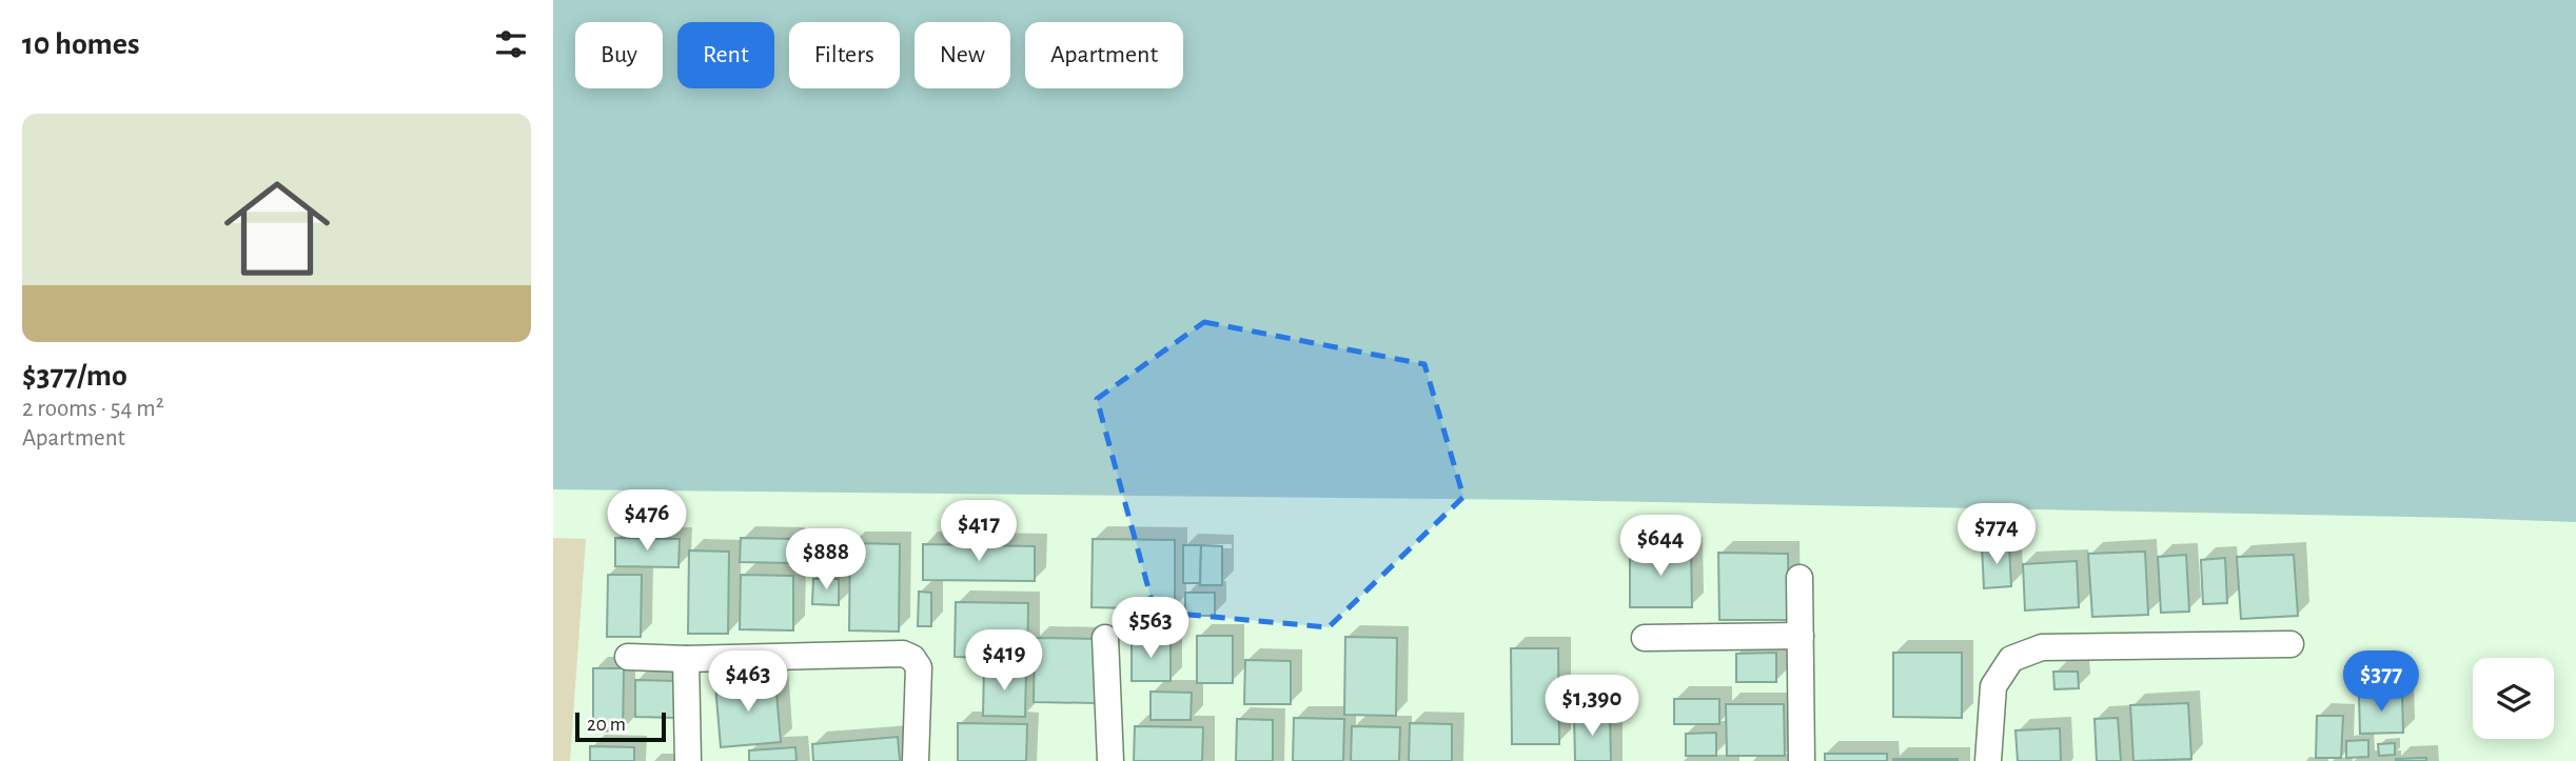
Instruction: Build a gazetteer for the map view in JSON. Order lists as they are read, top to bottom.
{
  "scale_bar": "20 m",
  "page": {
    "heading": "10 homes",
    "chip": [
      "Buy",
      "Rent",
      "Filters",
      "New",
      "Apartment"
    ],
    "list": [
      {
        "name": "$377/mo",
        "note": "2 rooms · 54 m² · Apartment"
      }
    ],
    "price": [
      "$476",
      "$417",
      "$774",
      "$644",
      "$888",
      "$563",
      "$419",
      "$463",
      "$377",
      "$1,390"
    ],
    "scale": "20 m"
  }
}
